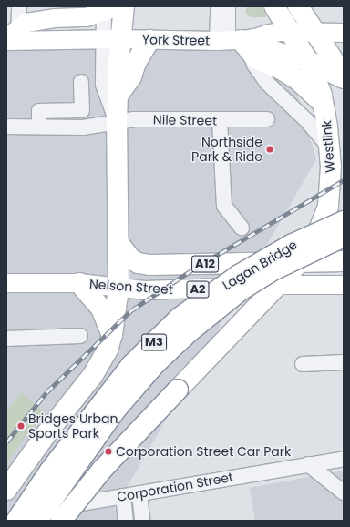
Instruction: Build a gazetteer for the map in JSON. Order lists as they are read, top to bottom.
{
  "streets": {
    "highway": [
      "Westlink",
      "A12",
      "Lagan Bridge",
      "Nelson Street",
      "M3"
    ],
    "main road": ["York Street", "A2"],
    "street": ["Nile Street", "Corporation Street"]
  },
  "crossings": [
    ["York Street", "Westlink"],
    ["Westlink", "Lagan Bridge"],
    ["Westlink", "Nelson Street"],
    ["Westlink", "Corporation Street"],
    ["Lagan Bridge", "Corporation Street"]
  ],
  "places": ["Northside Park & Ride", "Bridges Urban Sports Park", "Corporation Street Car Park"]
}
